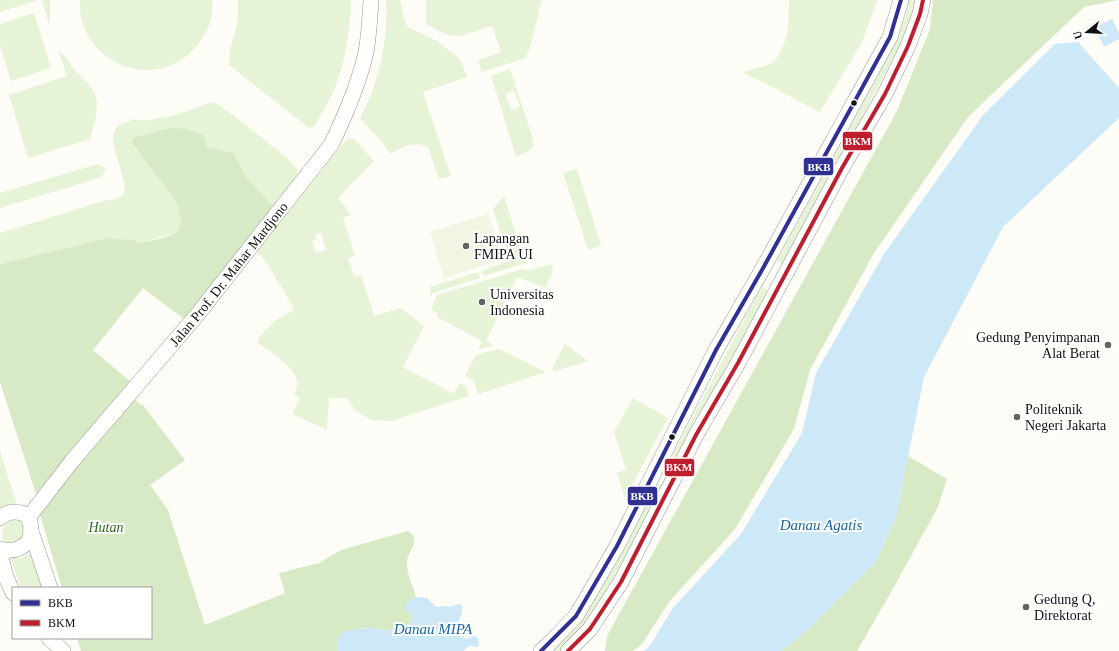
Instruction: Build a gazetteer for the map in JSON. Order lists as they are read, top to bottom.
{
  "streets": {
    "street": ["Jalan Prof. Dr. Mahar Mardjono"]
  },
  "water": ["Danau Agatis", "Danau MIPA"],
  "parks": ["Hutan"],
  "places": [
    "Lapangan FMIPA UI",
    "Universitas Indonesia",
    "Gedung Penyimpanan Alat Berat",
    "Politeknik Negeri Jakarta",
    "Gedung Q, Direktorat"
  ],
  "lines": ["transit line BKB", "transit line BKM"],
  "legend": ["BKB", "BKM"],
  "north": "left"
}
